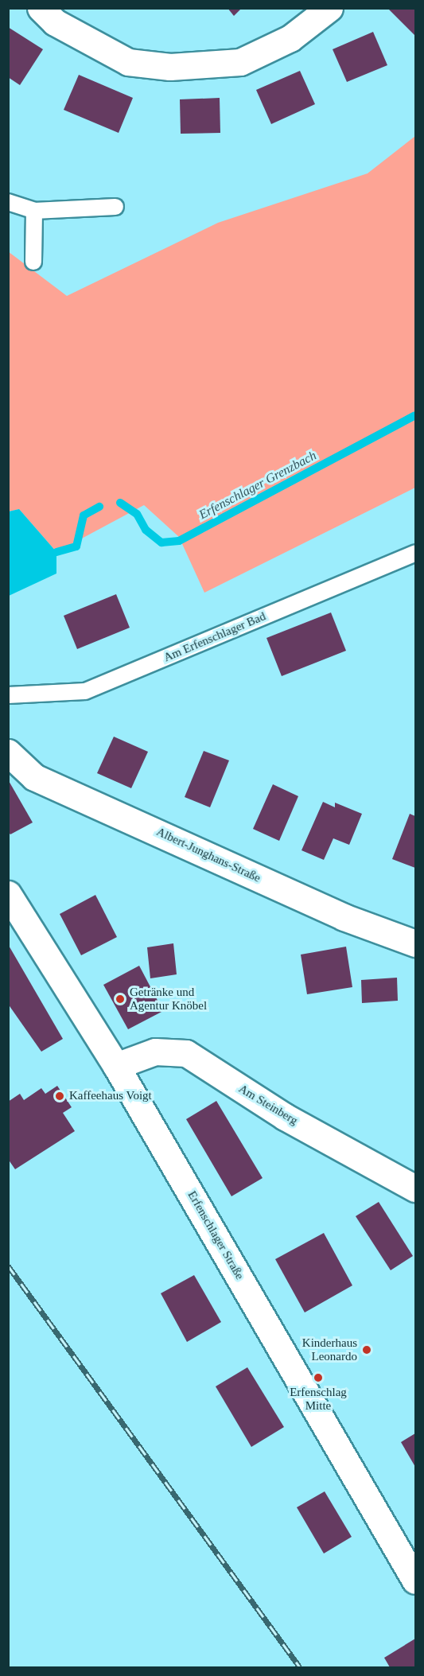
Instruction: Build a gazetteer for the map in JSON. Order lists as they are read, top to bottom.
{
  "streets": {
    "street": ["Albert-Junghans-Straße", "Am Steinberg", "Erfenschlager Straße"],
    "lane": ["Am Erfenschlager Bad"]
  },
  "crossings": [
    ["Am Steinberg", "Erfenschlager Straße"]
  ],
  "water": ["Erfenschlager Grenzbach"],
  "places": [
    "Getränke und Agentur Knöbel",
    "Kaffeehaus Voigt",
    "Kinderhaus Leonardo",
    "Erfenschlag Mitte"
  ]
}
